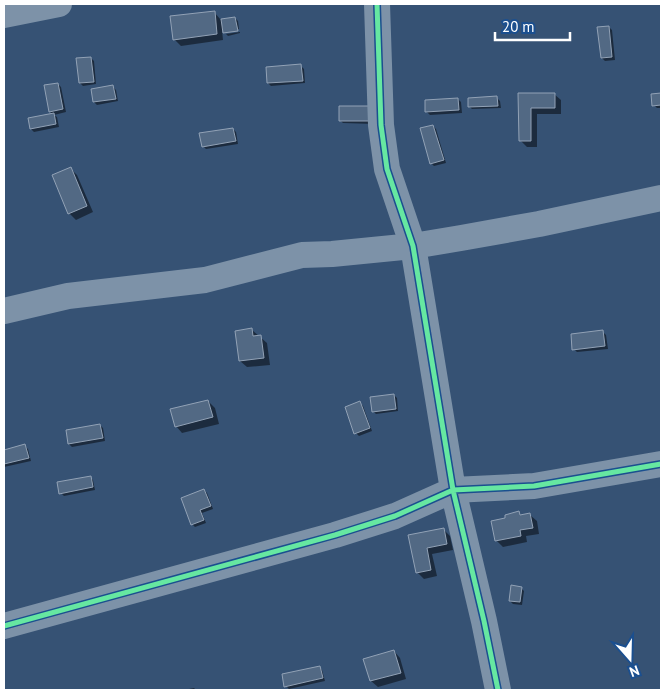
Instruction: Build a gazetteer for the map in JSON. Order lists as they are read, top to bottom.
{
  "scale_bar": "20 m",
  "north": "bottom"
}
